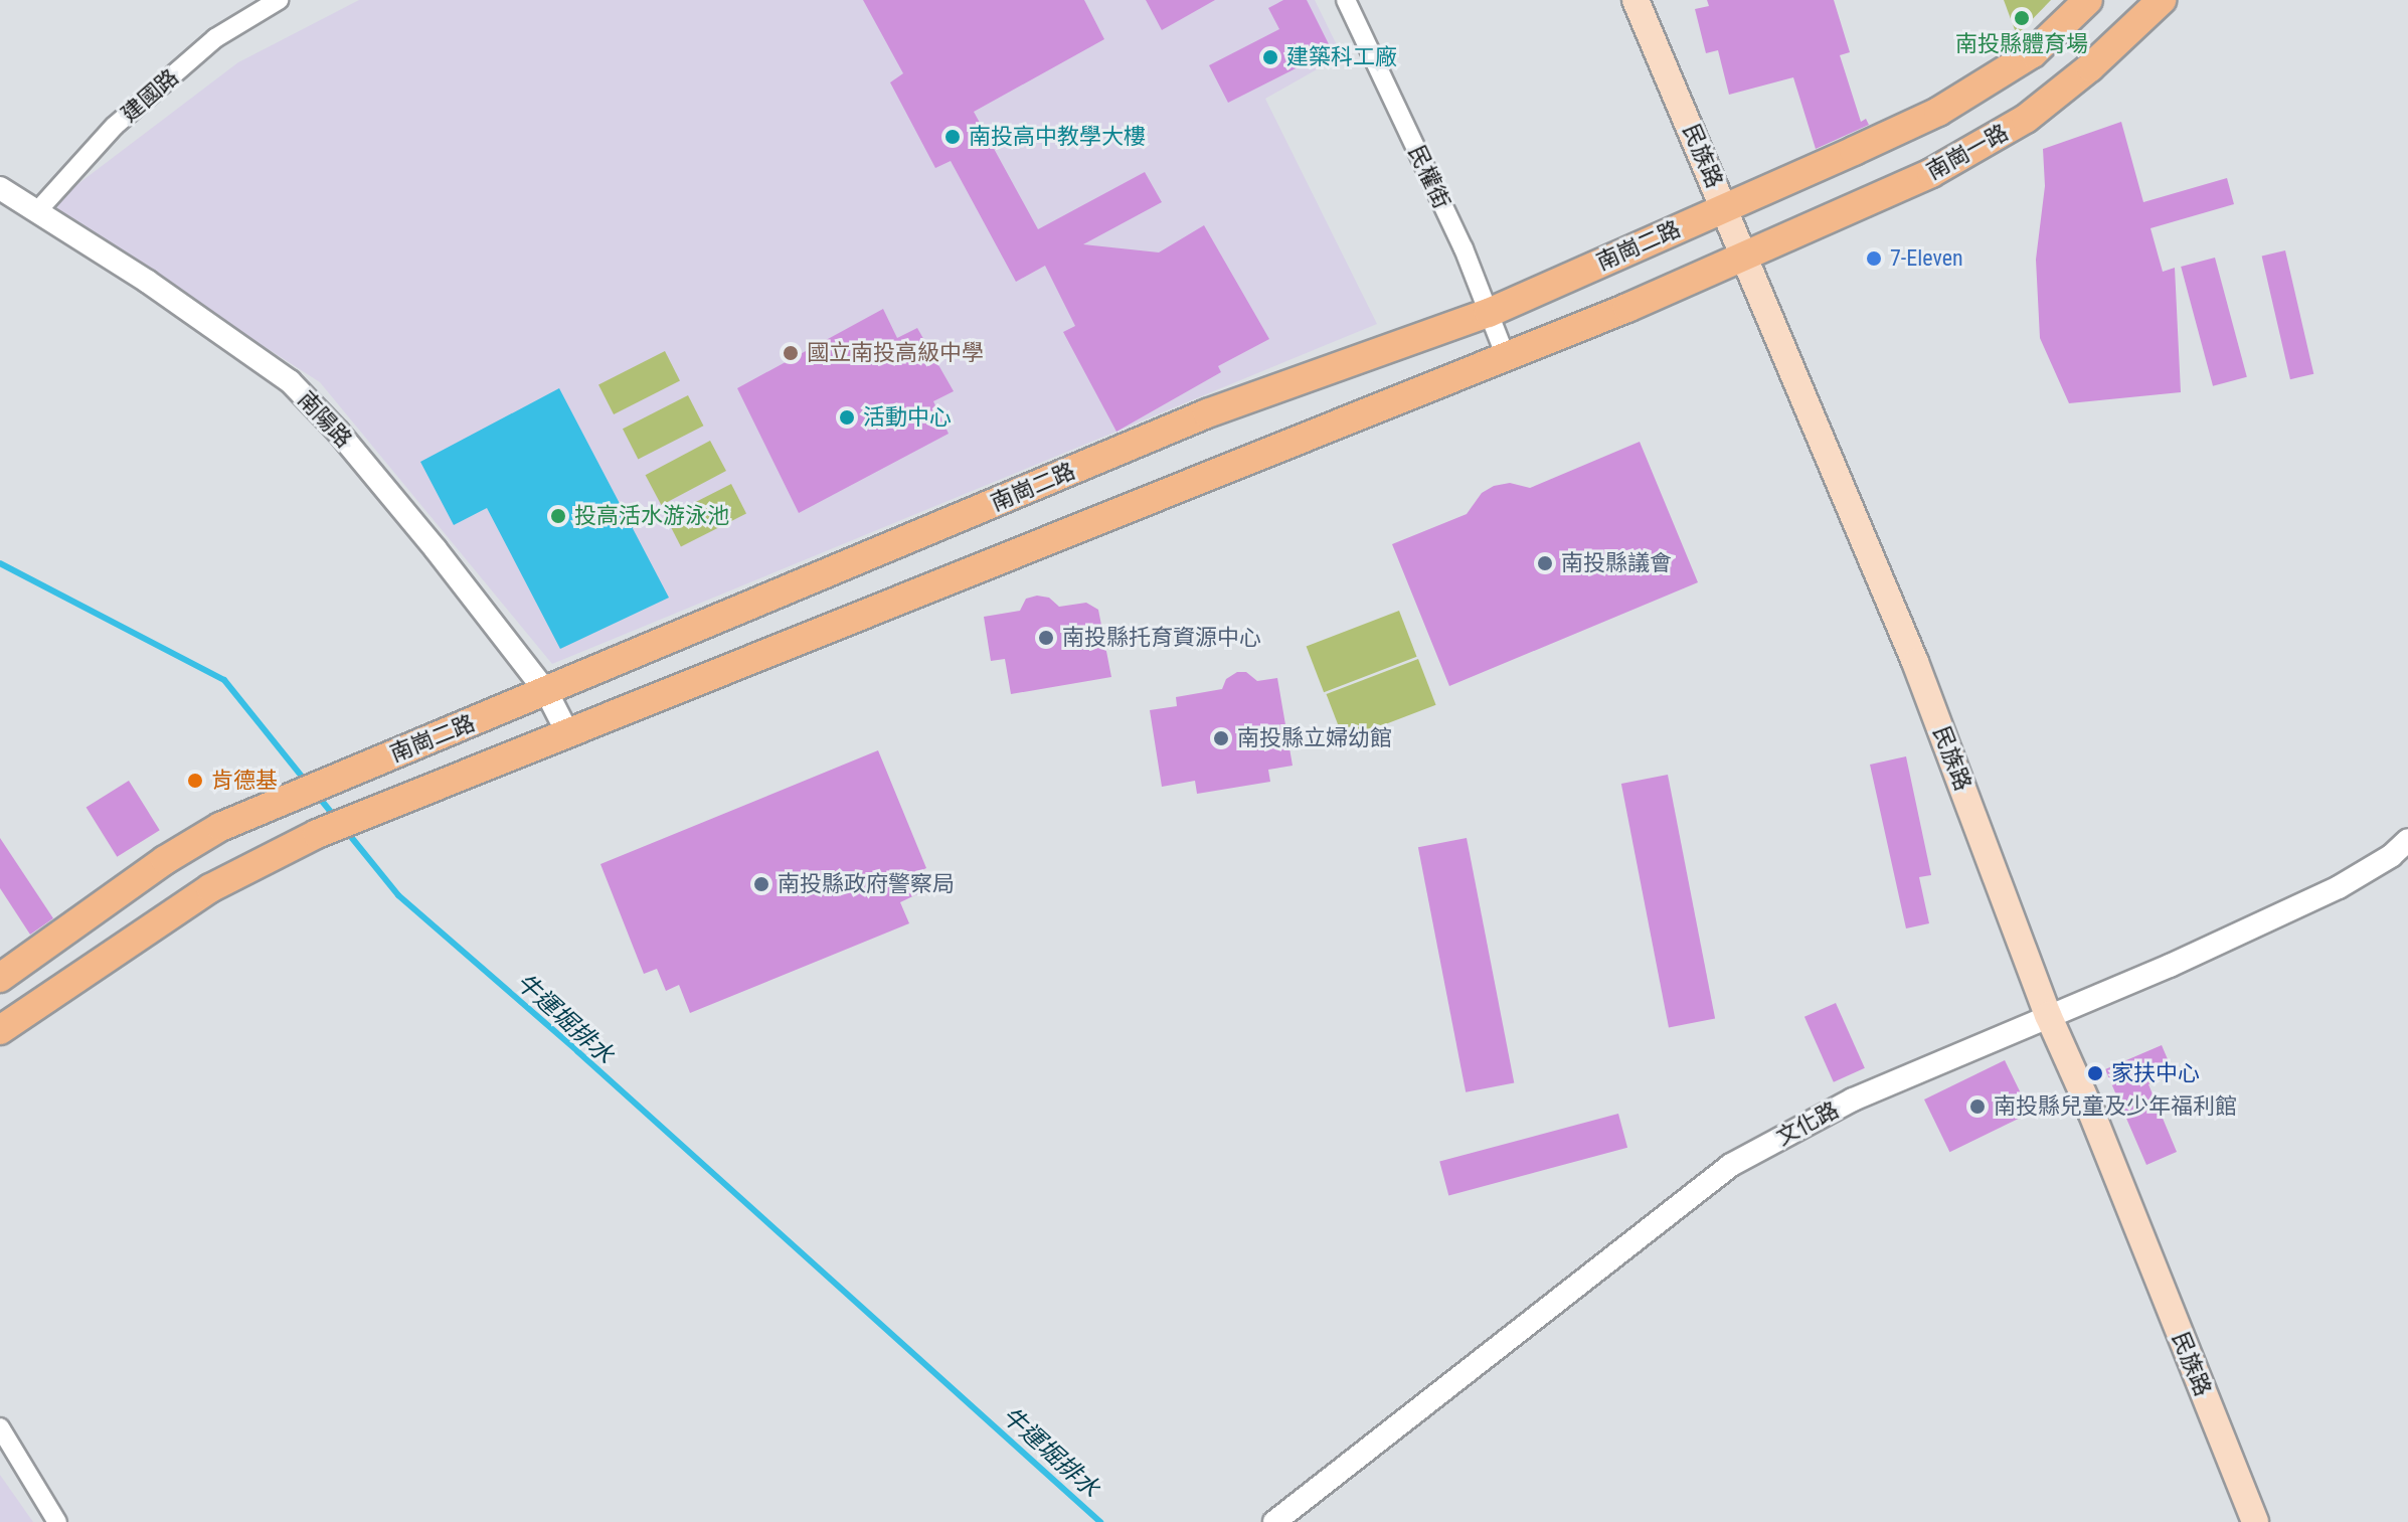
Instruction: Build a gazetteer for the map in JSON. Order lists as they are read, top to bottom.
{
  "streets": {
    "main road": ["南崗一路", "民族路", "南崗二路"],
    "street": [
      "建國路",
      "民權街",
      "南陽路",
      "文化路"
    ]
  },
  "crossings": [
    ["建國路", "南陽路"],
    ["南崗一路", "民族路"],
    ["南崗一路", "南崗二路"],
    ["民族路", "南崗二路"],
    ["民族路", "文化路"],
    ["民權街", "南崗二路"],
    ["南崗二路", "南陽路"]
  ],
  "water": ["牛運堀排水"],
  "places": [
    "南投縣體育場",
    "建築科工廠",
    "南投高中教學大樓",
    "7-Eleven",
    "國立南投高級中學",
    "活動中心",
    "投高活水游泳池",
    "南投縣議會",
    "南投縣托育資源中心",
    "南投縣立婦幼館",
    "肯德基",
    "南投縣政府警察局",
    "家扶中心",
    "南投縣兒童及少年福利館"
  ]
}
